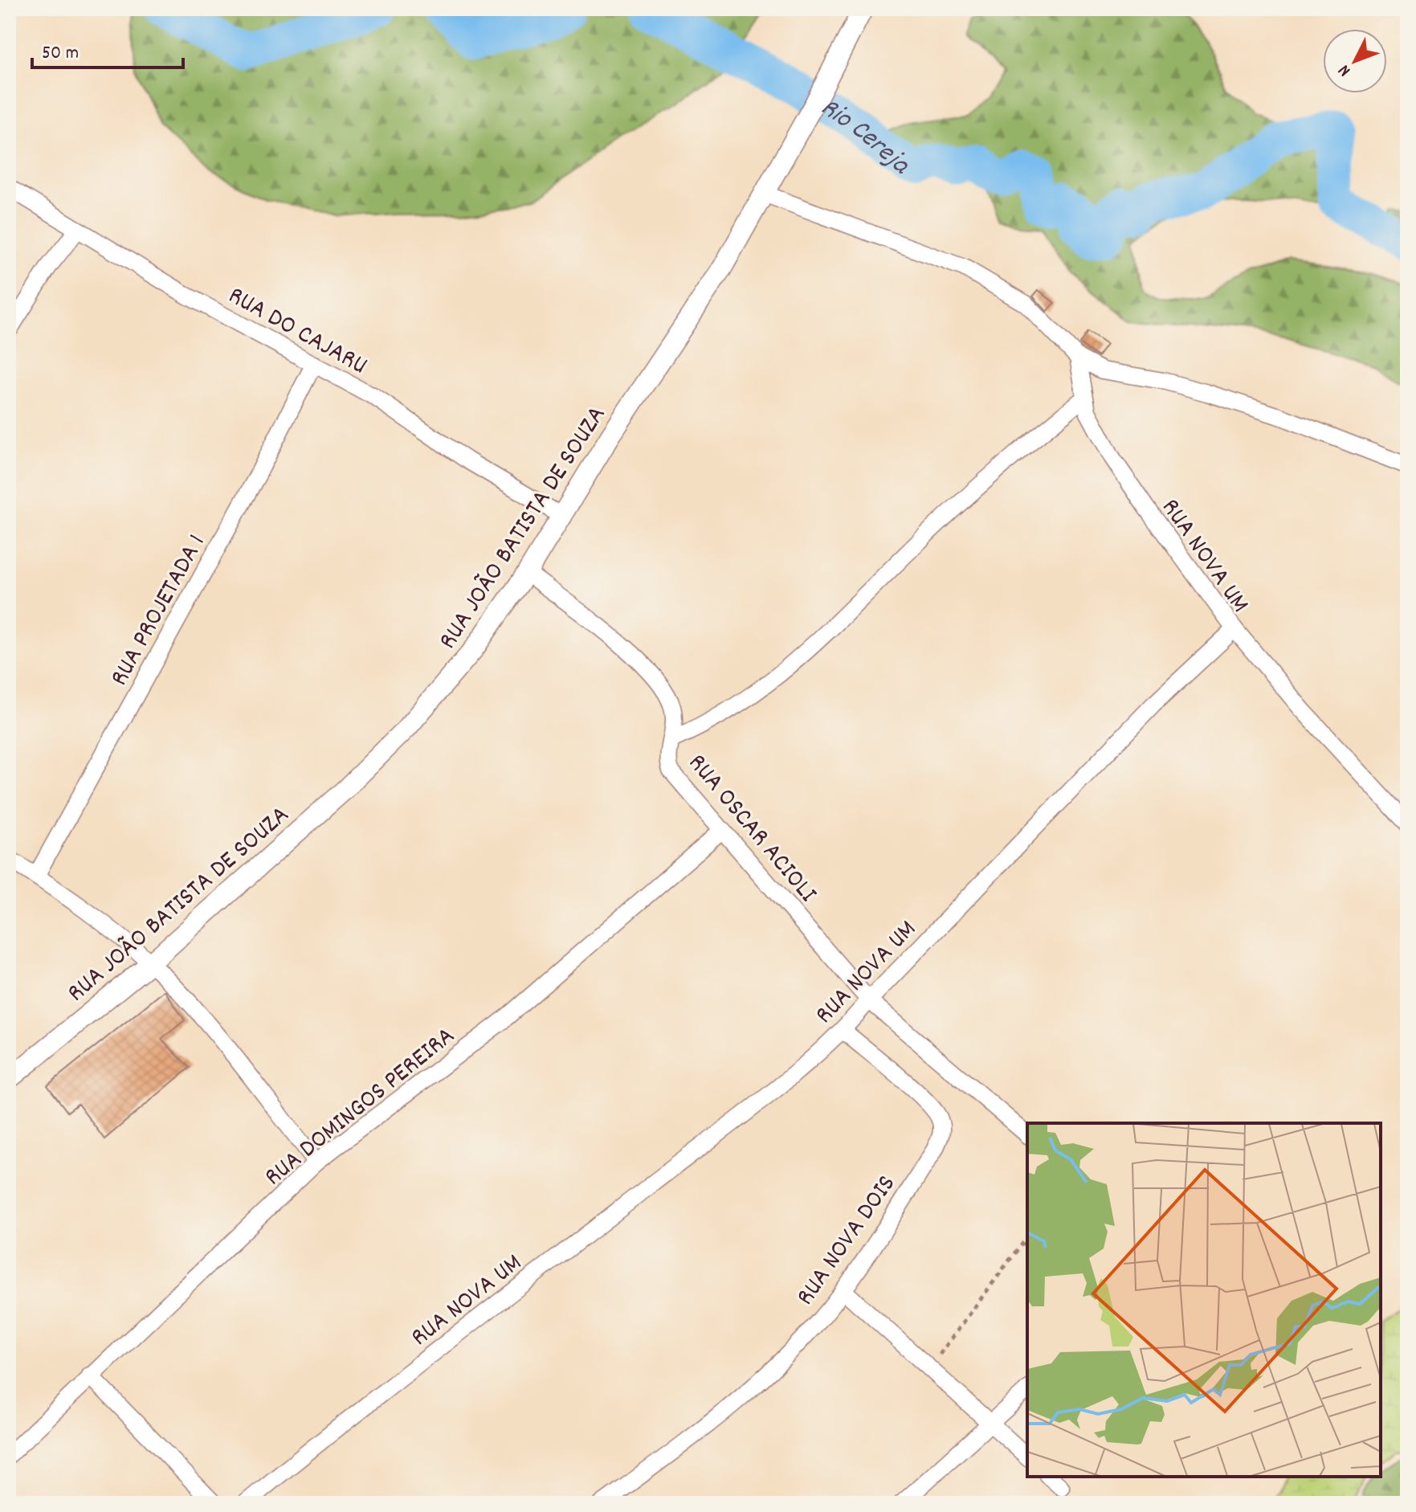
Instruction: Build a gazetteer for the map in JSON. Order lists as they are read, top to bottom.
{
  "streets": {
    "street": [
      "RUA DO CAJARU",
      "RUA JOÃO BATISTA DE SOUZA",
      "RUA NOVA UM",
      "RUA PROJETADA 1",
      "RUA OSCAR ACIOLI",
      "RUA DOMINGOS PEREIRA",
      "RUA NOVA DOIS"
    ]
  },
  "crossings": [
    ["RUA DO CAJARU", "RUA JOÃO BATISTA DE SOUZA"],
    ["RUA DO CAJARU", "RUA PROJETADA 1"],
    ["RUA JOÃO BATISTA DE SOUZA", "RUA OSCAR ACIOLI"],
    ["RUA NOVA UM", "RUA OSCAR ACIOLI"],
    ["RUA NOVA UM", "RUA NOVA DOIS"],
    ["RUA OSCAR ACIOLI", "RUA DOMINGOS PEREIRA"]
  ],
  "water": ["Rio Cereja"],
  "scale_bar": "50 m",
  "north": "bottom left"
}
